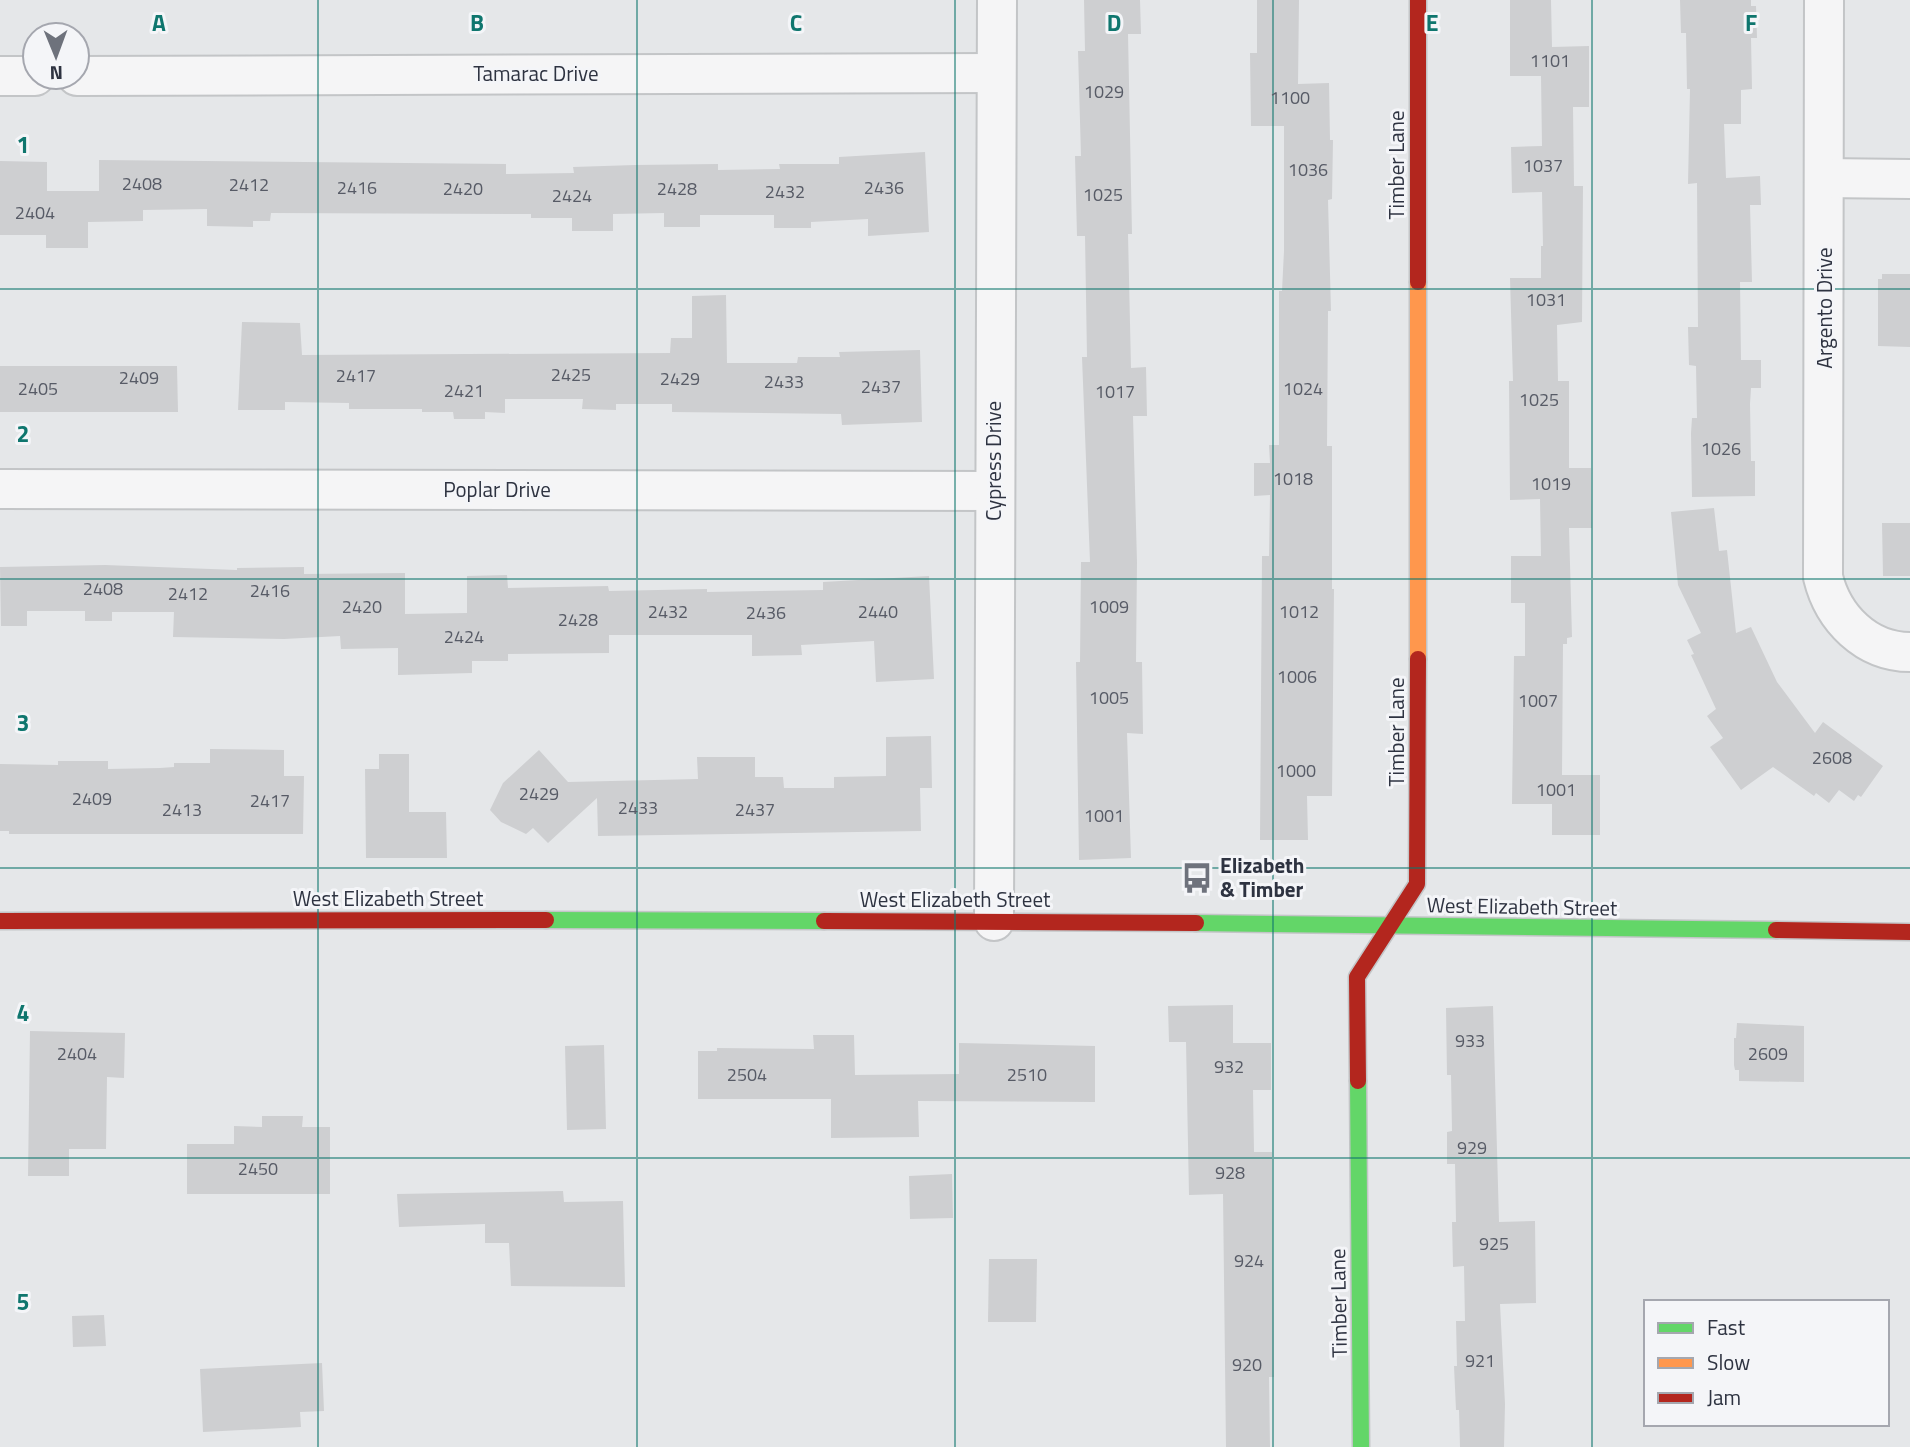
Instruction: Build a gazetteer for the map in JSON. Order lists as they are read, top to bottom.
{
  "streets": {
    "main road": ["Timber Lane", "West Elizabeth Street"],
    "street": [
      "Tamarac Drive",
      "Argento Drive",
      "Cypress Drive",
      "Poplar Drive"
    ]
  },
  "crossings": [
    ["Tamarac Drive", "Cypress Drive"],
    ["Timber Lane", "West Elizabeth Street"],
    ["Cypress Drive", "Poplar Drive"],
    ["Cypress Drive", "West Elizabeth Street"]
  ],
  "places": {
    "bus stop": ["Elizabeth & Timber"]
  },
  "house_numbers": [
    "1101",
    "1029",
    "1100",
    "1037",
    "1036",
    "2408",
    "2412",
    "2416",
    "2436",
    "2420",
    "2428",
    "2432",
    "1025",
    "2424",
    "2404",
    "1031",
    "2425",
    "2417",
    "2409",
    "2429",
    "2433",
    "2437",
    "2405",
    "1024",
    "2421",
    "1017",
    "1025",
    "1026",
    "1018",
    "1019",
    "2408",
    "2416",
    "2412",
    "2420",
    "1009",
    "2432",
    "2440",
    "1012",
    "2436",
    "2428",
    "2424",
    "1006",
    "1005",
    "1007",
    "2608",
    "1000",
    "1001",
    "2429",
    "2409",
    "2417",
    "2433",
    "2413",
    "2437",
    "1001",
    "933",
    "2404",
    "2609",
    "932",
    "2504",
    "2510",
    "929",
    "2450",
    "928",
    "925",
    "924",
    "921",
    "920"
  ],
  "legend": ["Fast", "Slow", "Jam"],
  "north": "bottom",
  "grid": {
    "columns": [
      "A",
      "B",
      "C",
      "D",
      "E",
      "F"
    ],
    "rows": [
      "1",
      "2",
      "3",
      "4",
      "5"
    ]
  }
}
